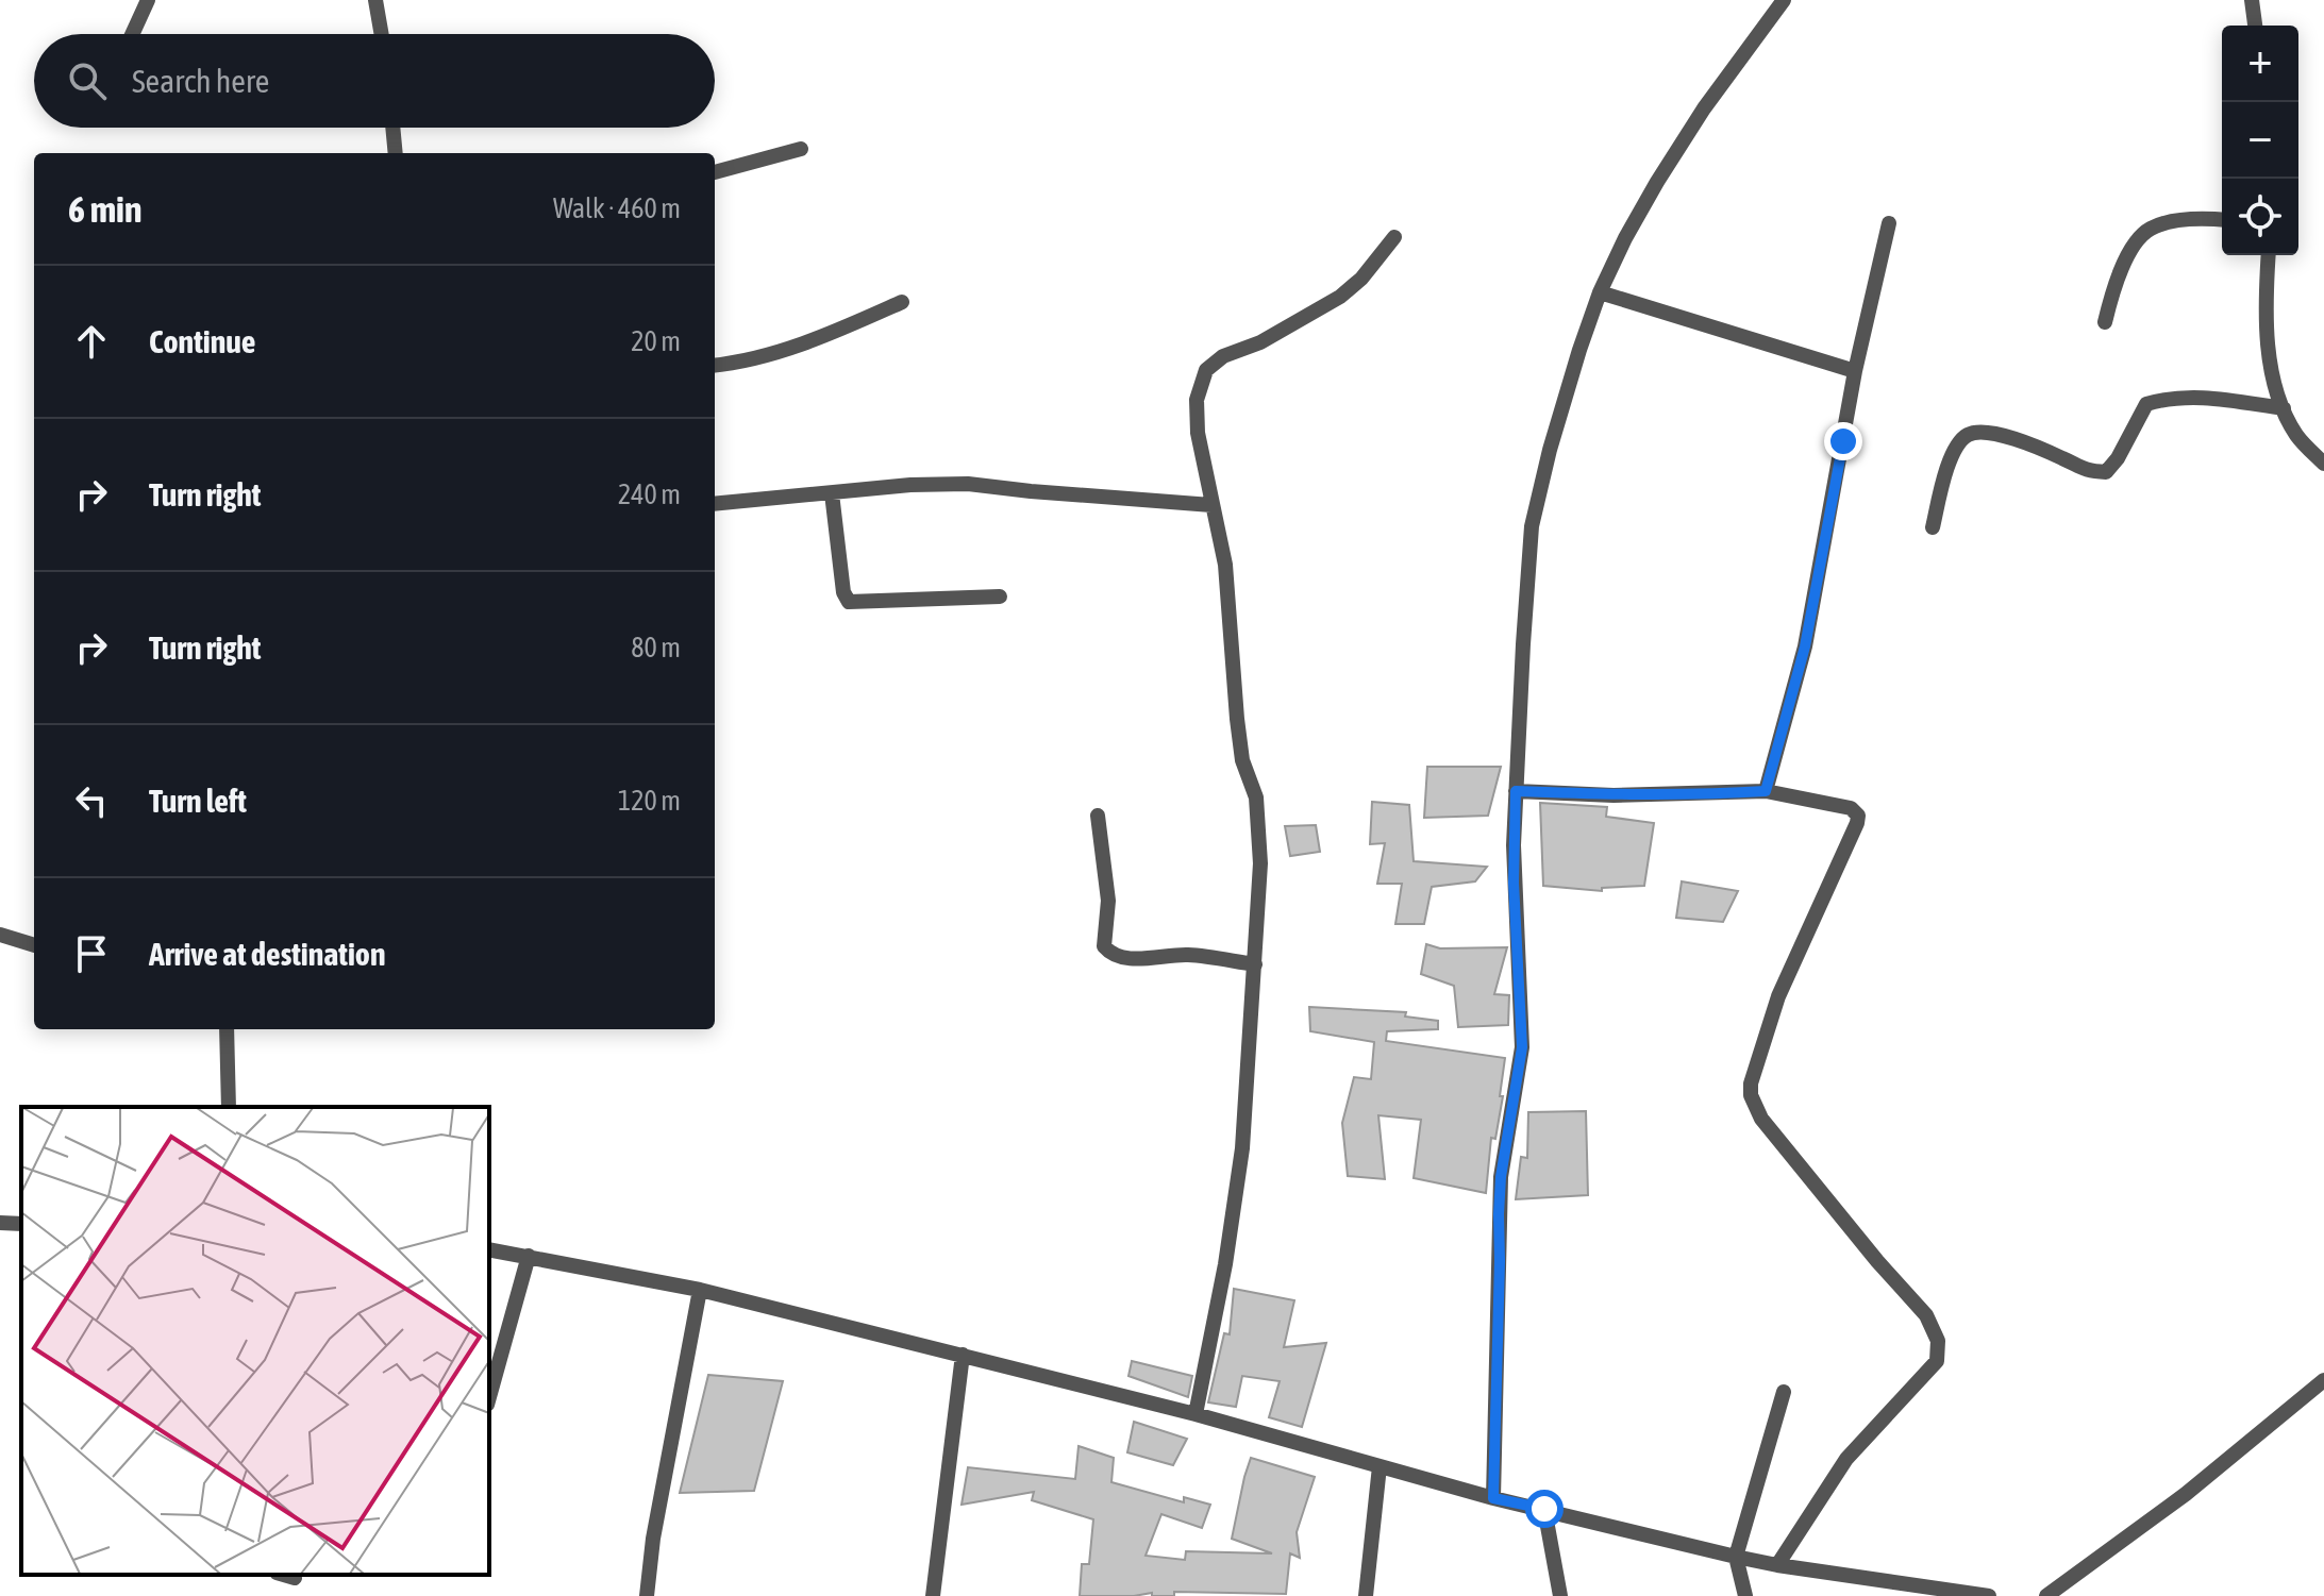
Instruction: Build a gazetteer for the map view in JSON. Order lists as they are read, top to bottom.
{
  "page": {
    "map_buttons": ["+", "−"],
    "search": "Search here",
    "heading": ["6 min", "Walk · 460 m"],
    "list": [
      ["Continue", "20 m"],
      ["Turn right", "240 m"],
      ["Turn right", "80 m"],
      ["Turn left", "120 m"],
      "Arrive at destination"
    ]
  }
}
